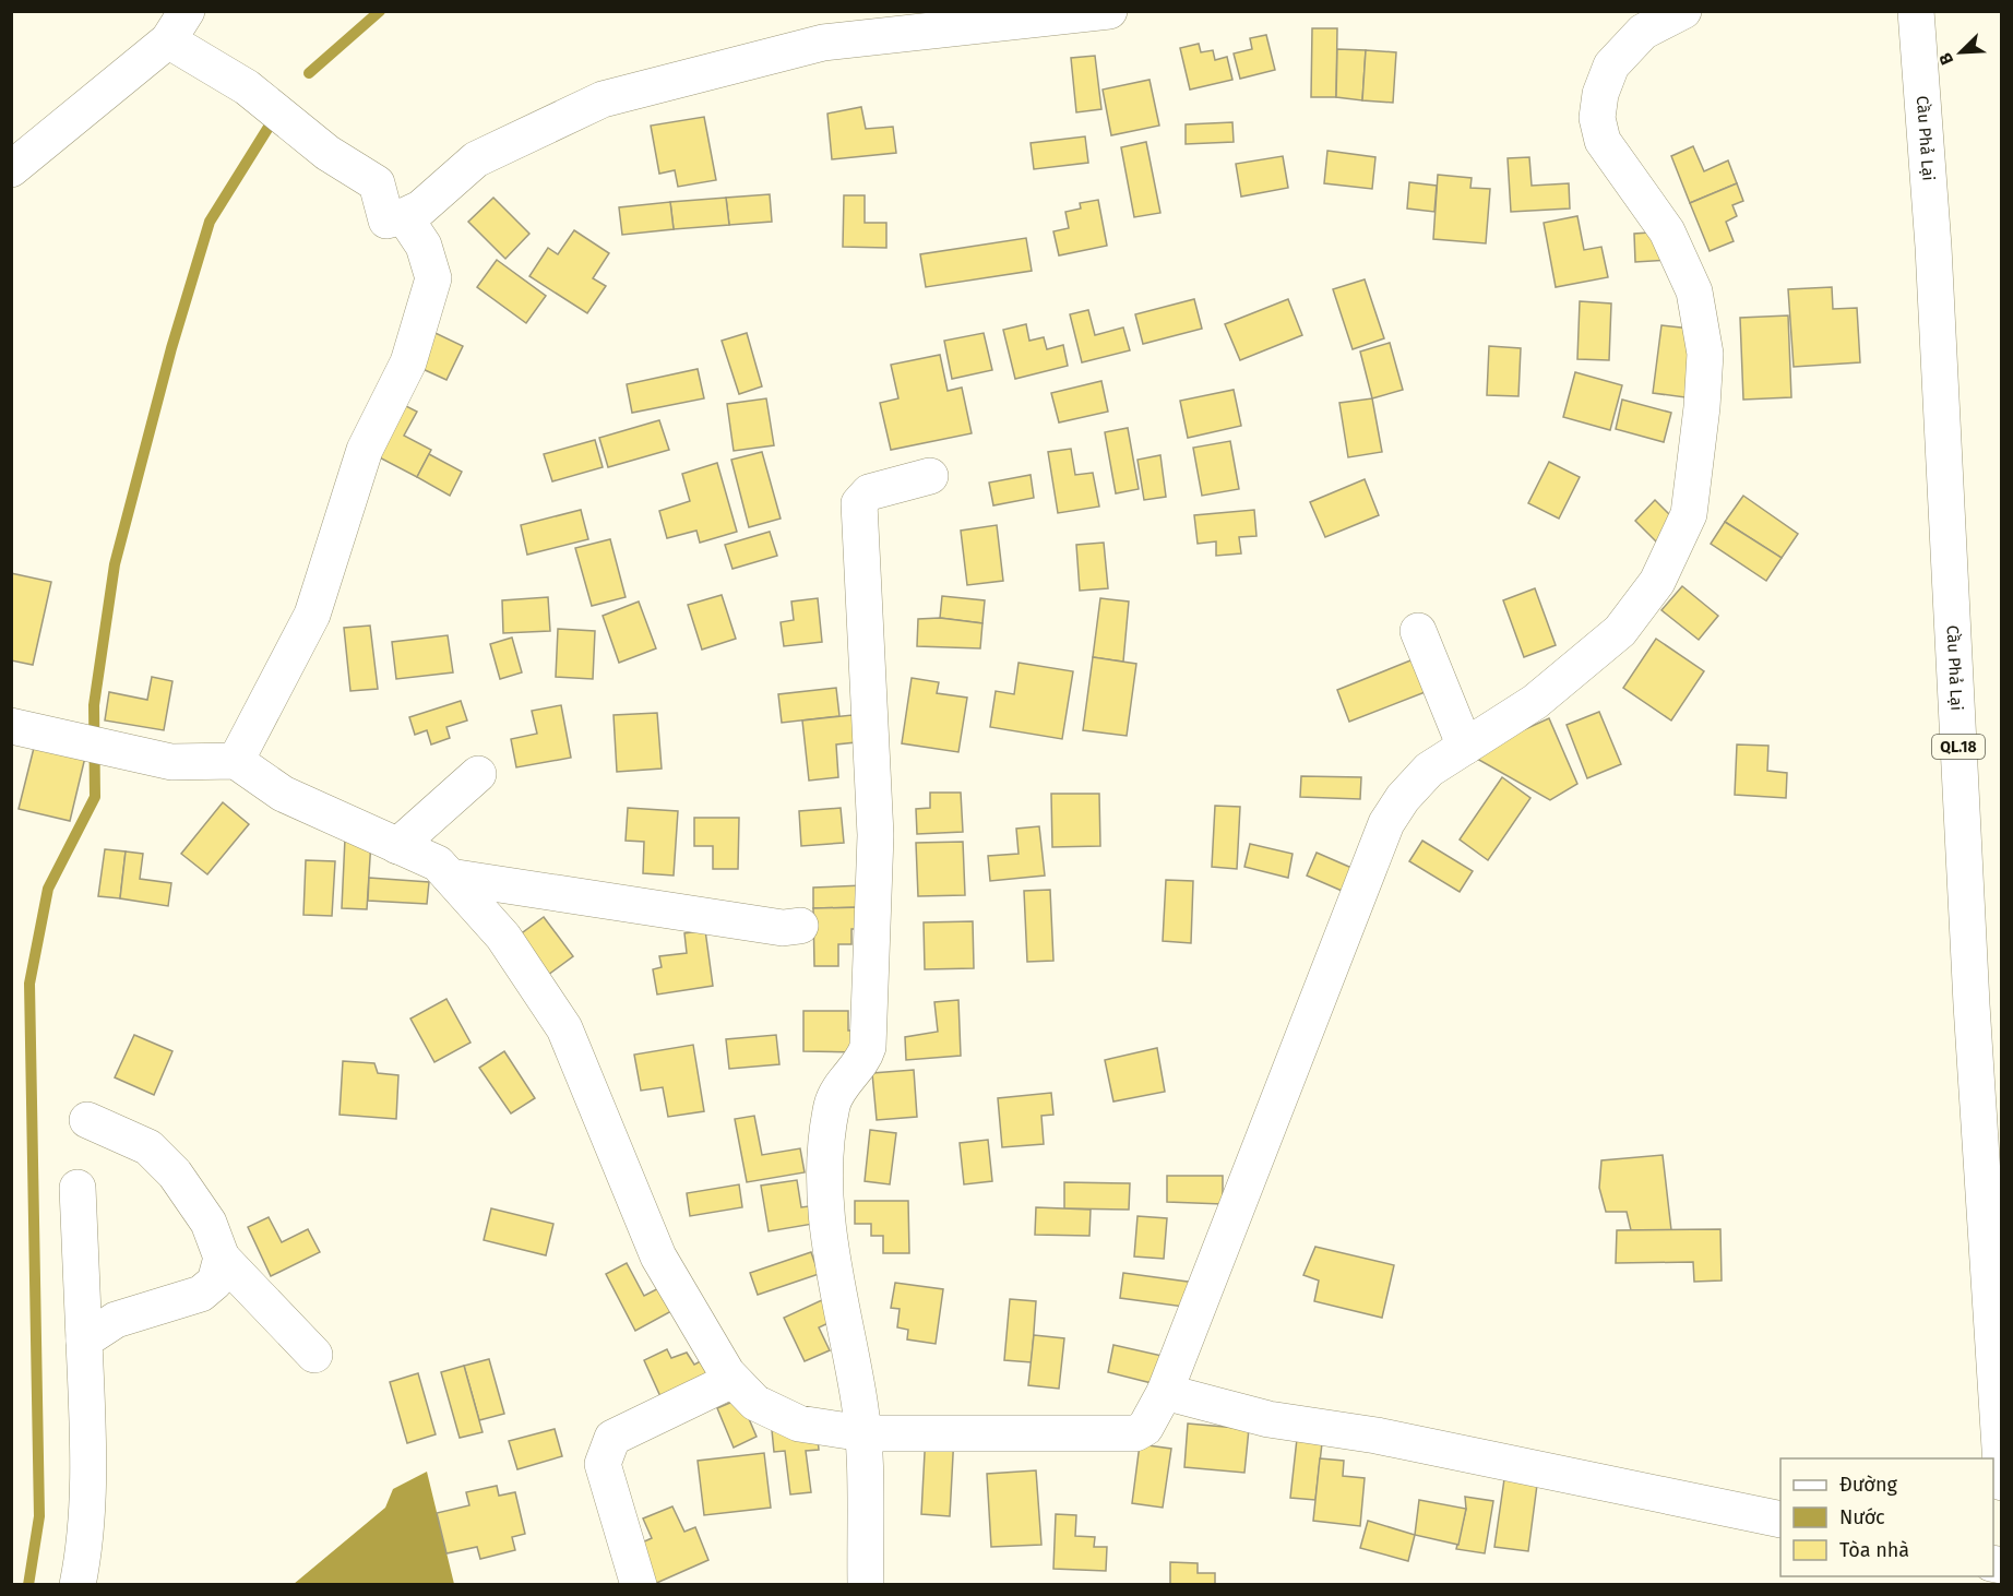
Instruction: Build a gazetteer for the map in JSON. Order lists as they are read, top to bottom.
{
  "streets": {
    "main road": ["Cầu Phả Lại", "QL.18"]
  },
  "legend": ["Đường", "Nước", "Tòa nhà"],
  "north": "bottom left"
}
